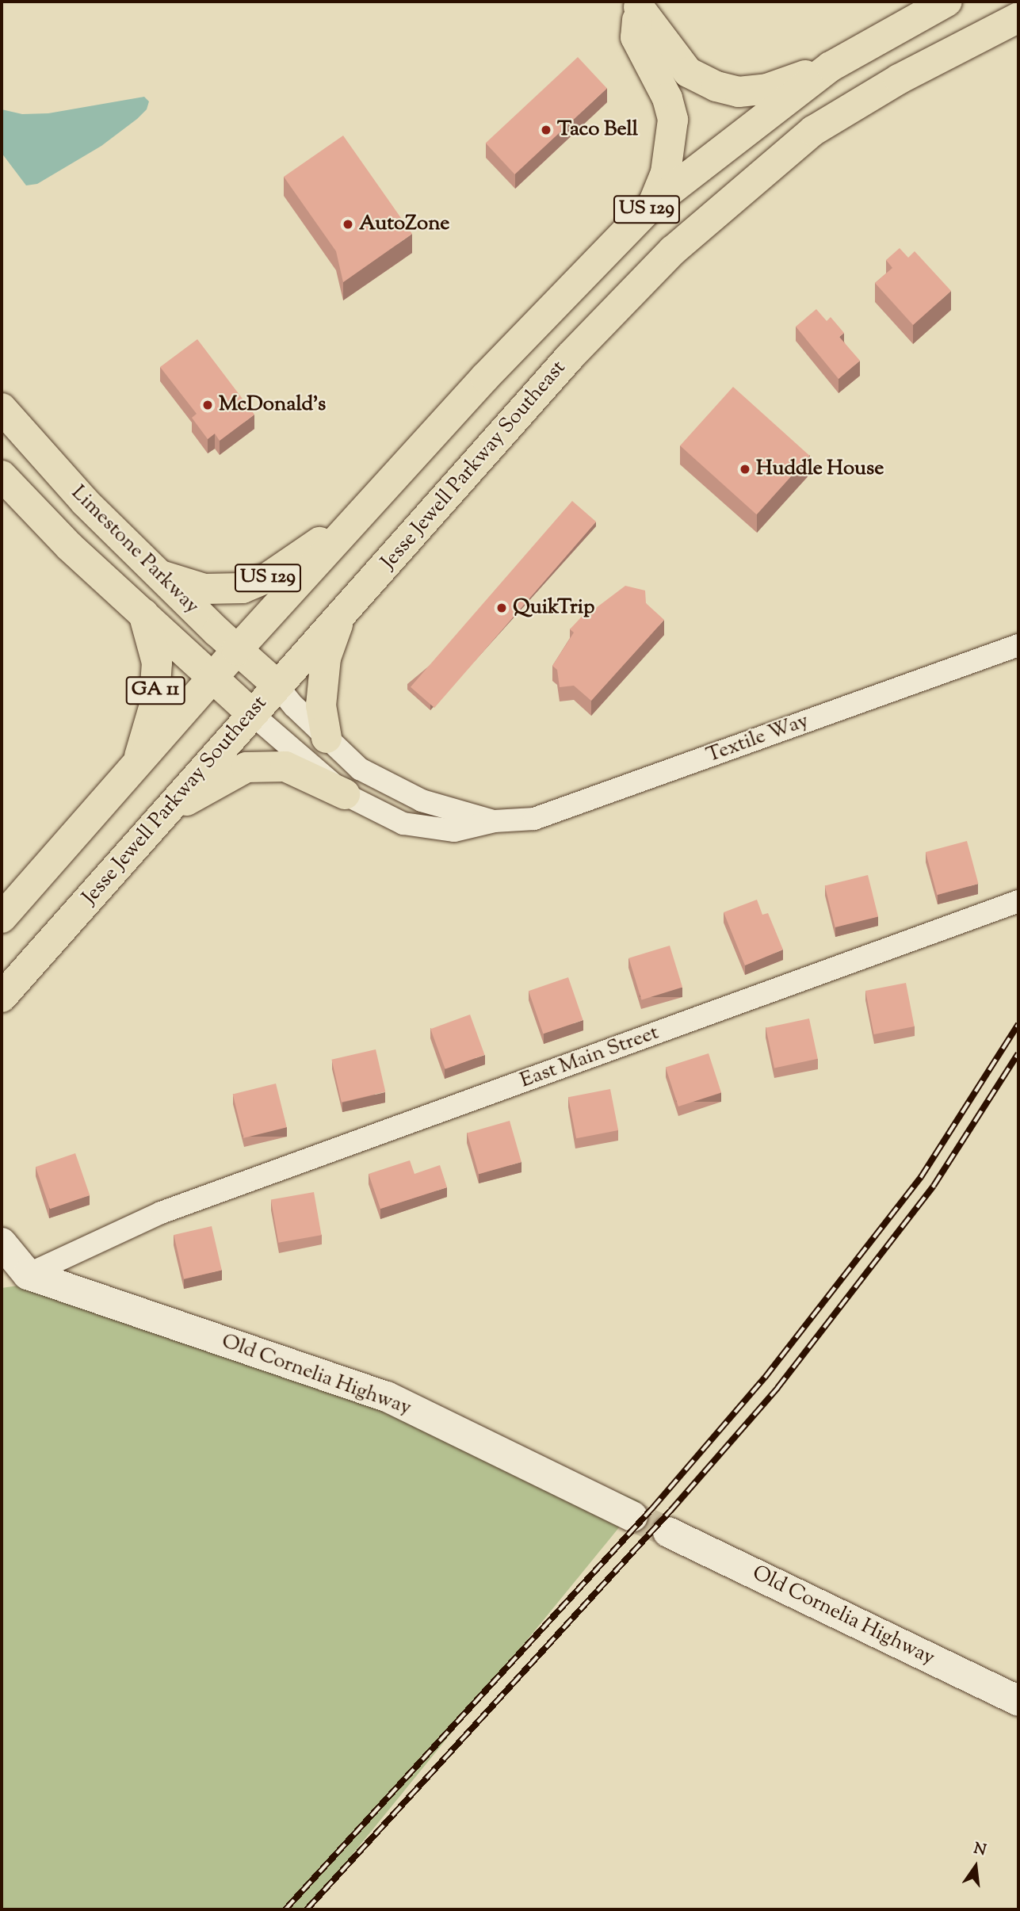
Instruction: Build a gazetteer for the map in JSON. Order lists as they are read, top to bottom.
{
  "streets": {
    "main road": [
      "US 129",
      "Jesse Jewell Parkway Southeast",
      "Limestone Parkway",
      "GA 11"
    ],
    "street": ["Textile Way", "East Main Street", "Old Cornelia Highway"]
  },
  "crossings": [
    ["US 129", "Limestone Parkway"],
    ["Jesse Jewell Parkway Southeast", "Limestone Parkway"],
    ["Jesse Jewell Parkway Southeast", "Textile Way"],
    ["Limestone Parkway", "GA 11"],
    ["Limestone Parkway", "Textile Way"],
    ["East Main Street", "Old Cornelia Highway"]
  ],
  "places": [
    "Taco Bell",
    "AutoZone",
    "McDonald's",
    "Huddle House",
    "QuikTrip"
  ],
  "north": "top"
}
